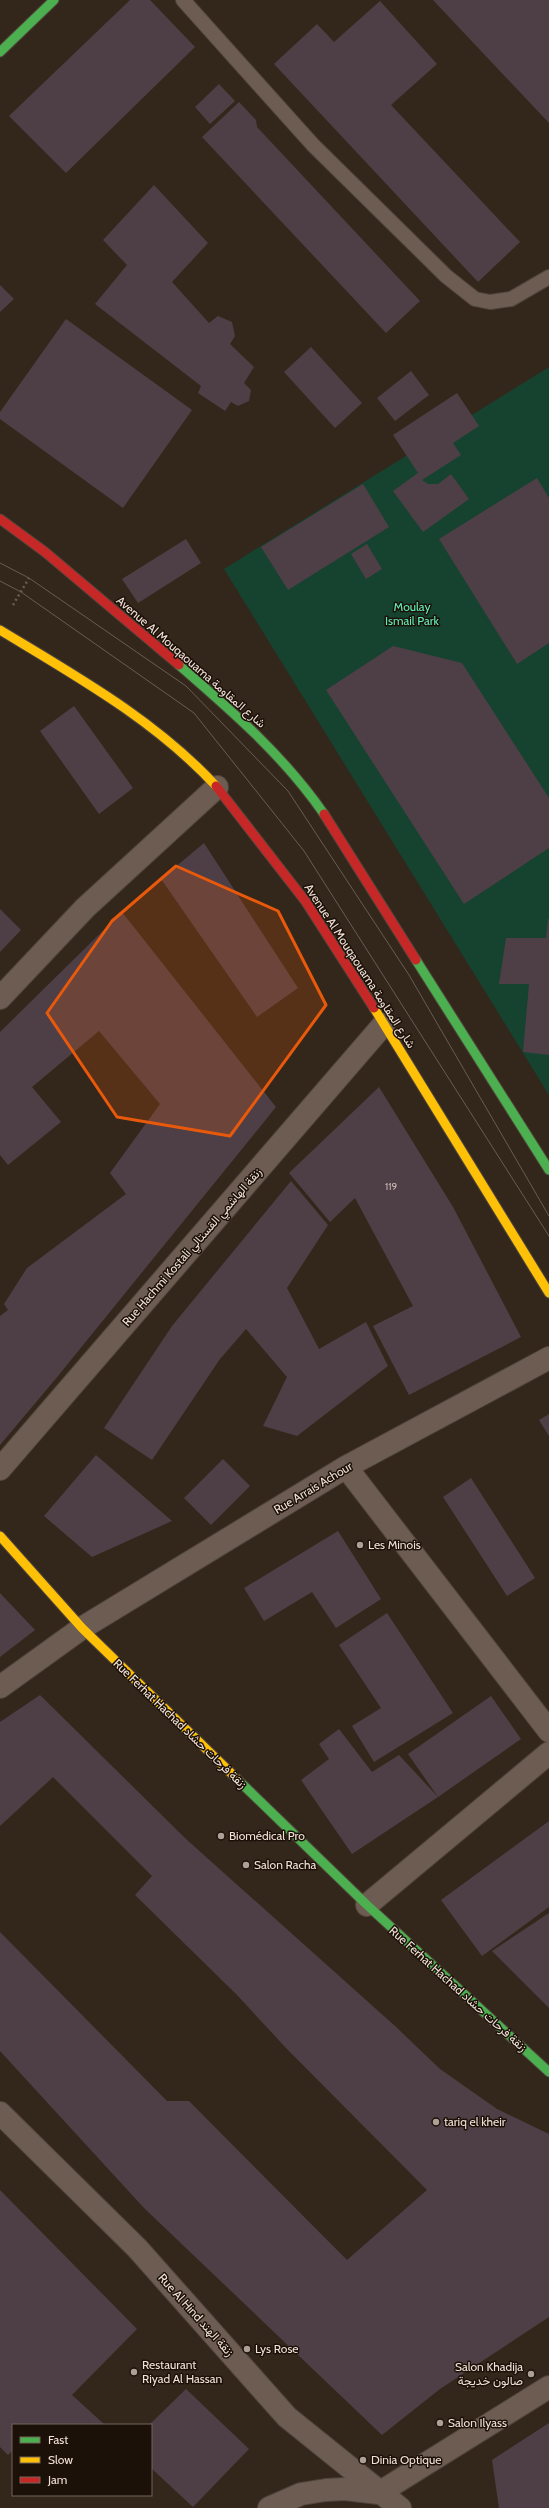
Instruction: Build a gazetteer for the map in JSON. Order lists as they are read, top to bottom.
{
  "streets": {
    "main road": ["Avenue Al Mouqaouama شارع المقاومة", "Rue Ferhat Hachad زنقة فرحات حشاد"],
    "street": ["Rue Hachmi Kostali زنقة الهاشمي القستالي", "Rue Arrais Achour", "Rue Al Hind زنقة الهند"]
  },
  "crossings": [
    ["Avenue Al Mouqaouama شارع المقاومة", "Rue Hachmi Kostali زنقة الهاشمي القستالي"],
    ["Rue Arrais Achour", "Rue Ferhat Hachad زنقة فرحات حشاد"]
  ],
  "parks": ["Moulay Ismail Park"],
  "places": [
    "Les Minois",
    "Biomédical Pro",
    "Salon Racha",
    "tariq el kheir",
    "Lys Rose",
    "Restaurant Riyad Al Hassan",
    "Salon Khadija صالون خديجة",
    "Salon Ilyass",
    "Dinia Optique"
  ],
  "house_numbers": ["119"],
  "legend": ["Fast", "Slow", "Jam"]
}
